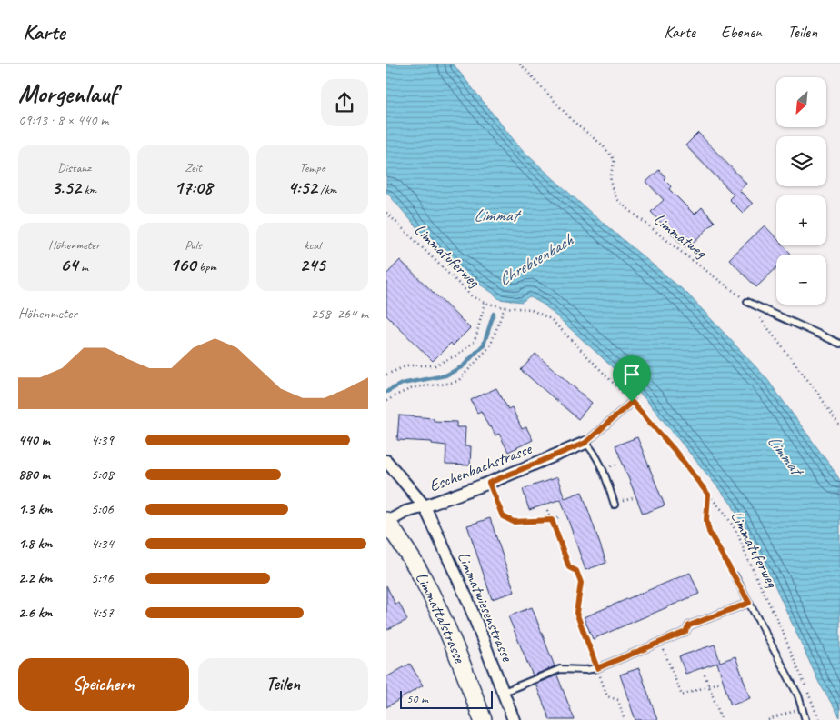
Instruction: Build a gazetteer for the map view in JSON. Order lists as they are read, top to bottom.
{
  "streets": {
    "main road": ["Limmattalstrasse"],
    "street": ["Eschenbachstrasse", "Limmatwiesenstrasse"],
    "path": ["Limmatweg", "Limmatuferweg"]
  },
  "crossings": [
    ["Eschenbachstrasse", "Limmatwiesenstrasse"],
    ["Eschenbachstrasse", "Limmattalstrasse"]
  ],
  "water": ["Limmat", "Chrebsenbach"],
  "scale_bar": "50 m",
  "north": "bottom left",
  "page": {
    "header": "Karte",
    "nav": ["Karte", "Ebenen", "Teilen"],
    "heading": ["Morgenlauf", "09:13 · 8 × 440 m"],
    "map_buttons": ["+", "−"],
    "stats": [
      ["Distanz", "3.52 km"],
      ["Zeit", "17:08"],
      ["Tempo", "4:52 /km"],
      ["Höhenmeter", "64 m"],
      ["Puls", "160 bpm"],
      ["kcal", "245"]
    ],
    "chart": ["Höhenmeter", "258–264 m"],
    "list": [
      {
        "name": "440 m",
        "note": "4:39"
      },
      {
        "name": "880 m",
        "note": "5:08"
      },
      {
        "name": "1.3 km",
        "note": "5:06"
      },
      {
        "name": "1.8 km",
        "note": "4:34"
      },
      {
        "name": "2.2 km",
        "note": "5:16"
      },
      {
        "name": "2.6 km",
        "note": "4:57"
      }
    ],
    "buttons": ["Speichern", "Teilen"],
    "scale": "50 m"
  }
}
